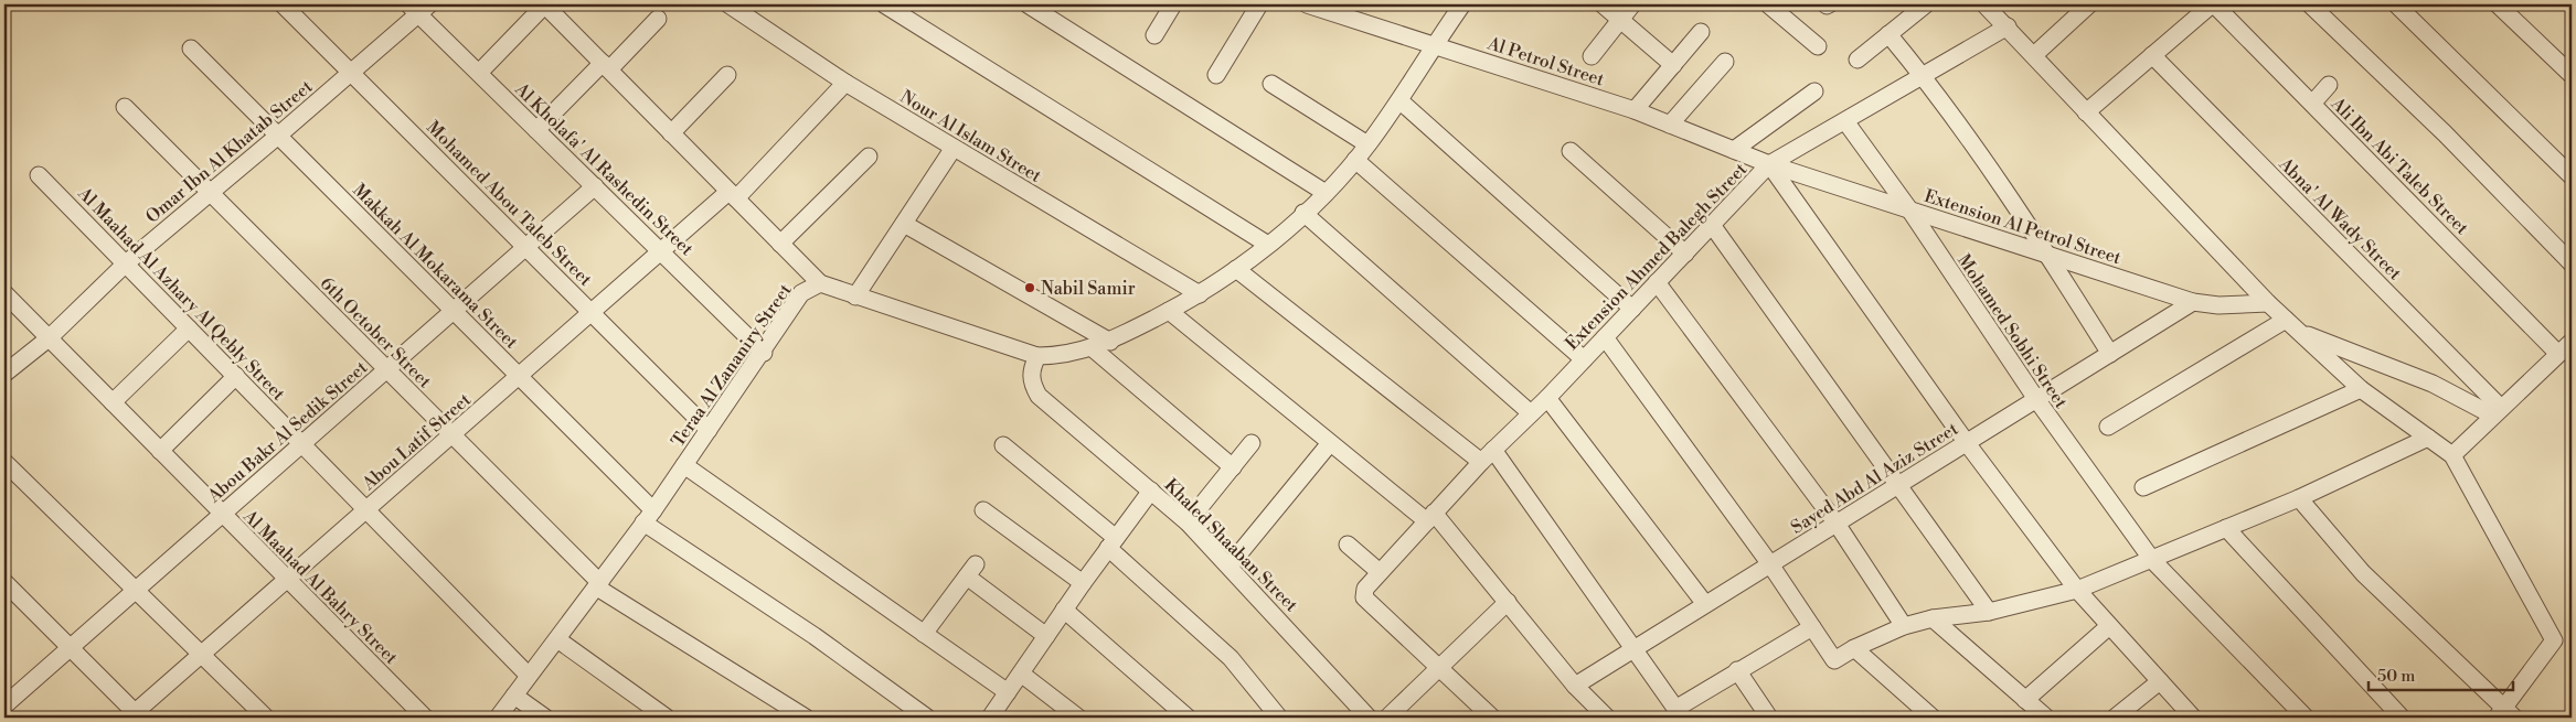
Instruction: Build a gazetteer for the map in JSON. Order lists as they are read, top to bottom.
{
  "streets": {
    "street": [
      "Al Petrol Street",
      "Nour Al Islam Street",
      "Omar Ibn Al Khatab Street",
      "Ali Ibn Abi Taleb Street",
      "Al Kholafa' Al Rashedin Street",
      "Mohamed Abou Taleb Street",
      "Abna' Al Wady Street",
      "Extension Al Petrol Street",
      "Extension Ahmed Balegh Street",
      "Makkah Al Mokarama Street",
      "Al Maahad Al Azhary Al Qebly Street",
      "Mohamed Sobhi Street",
      "6th October Street",
      "Teraa Al Zananiry Street",
      "Abou Bakr Al Sedik Street",
      "Abou Latif Street",
      "Sayed Abd Al Aziz Street",
      "Khaled Shaaban Street",
      "Al Maahad Al Bahry Street"
    ]
  },
  "crossings": [
    ["Al Petrol Street", "Extension Al Petrol Street"],
    ["Al Petrol Street", "Extension Ahmed Balegh Street"],
    ["Al Petrol Street", "Teraa Al Zananiry Street"],
    ["Nour Al Islam Street", "Teraa Al Zananiry Street"],
    ["Nour Al Islam Street", "Abou Latif Street"],
    ["Omar Ibn Al Khatab Street", "Al Kholafa' Al Rashedin Street"],
    ["Omar Ibn Al Khatab Street", "Mohamed Abou Taleb Street"],
    ["Omar Ibn Al Khatab Street", "Makkah Al Mokarama Street"],
    ["Omar Ibn Al Khatab Street", "Al Maahad Al Azhary Al Qebly Street"],
    ["Omar Ibn Al Khatab Street", "6th October Street"],
    ["Omar Ibn Al Khatab Street", "Al Maahad Al Bahry Street"],
    ["Al Kholafa' Al Rashedin Street", "Teraa Al Zananiry Street"],
    ["Al Kholafa' Al Rashedin Street", "Abou Bakr Al Sedik Street"],
    ["Al Kholafa' Al Rashedin Street", "Abou Latif Street"],
    ["Mohamed Abou Taleb Street", "Teraa Al Zananiry Street"],
    ["Mohamed Abou Taleb Street", "Abou Bakr Al Sedik Street"],
    ["Mohamed Abou Taleb Street", "Abou Latif Street"],
    ["Extension Al Petrol Street", "Extension Ahmed Balegh Street"],
    ["Extension Al Petrol Street", "Mohamed Sobhi Street"],
    ["Extension Al Petrol Street", "Sayed Abd Al Aziz Street"],
    ["Extension Ahmed Balegh Street", "Mohamed Sobhi Street"],
    ["Makkah Al Mokarama Street", "Teraa Al Zananiry Street"],
    ["Makkah Al Mokarama Street", "Abou Bakr Al Sedik Street"],
    ["Makkah Al Mokarama Street", "Abou Latif Street"],
    ["Al Maahad Al Azhary Al Qebly Street", "Teraa Al Zananiry Street"],
    ["Al Maahad Al Azhary Al Qebly Street", "Abou Bakr Al Sedik Street"],
    ["Al Maahad Al Azhary Al Qebly Street", "Abou Latif Street"],
    ["Mohamed Sobhi Street", "Sayed Abd Al Aziz Street"],
    ["6th October Street", "Teraa Al Zananiry Street"],
    ["6th October Street", "Abou Bakr Al Sedik Street"],
    ["6th October Street", "Abou Latif Street"],
    ["Teraa Al Zananiry Street", "Khaled Shaaban Street"],
    ["Abou Bakr Al Sedik Street", "Al Maahad Al Bahry Street"],
    ["Abou Latif Street", "Al Maahad Al Bahry Street"]
  ],
  "places": ["Nabil Samir"],
  "scale_bar": "50 m"
}
